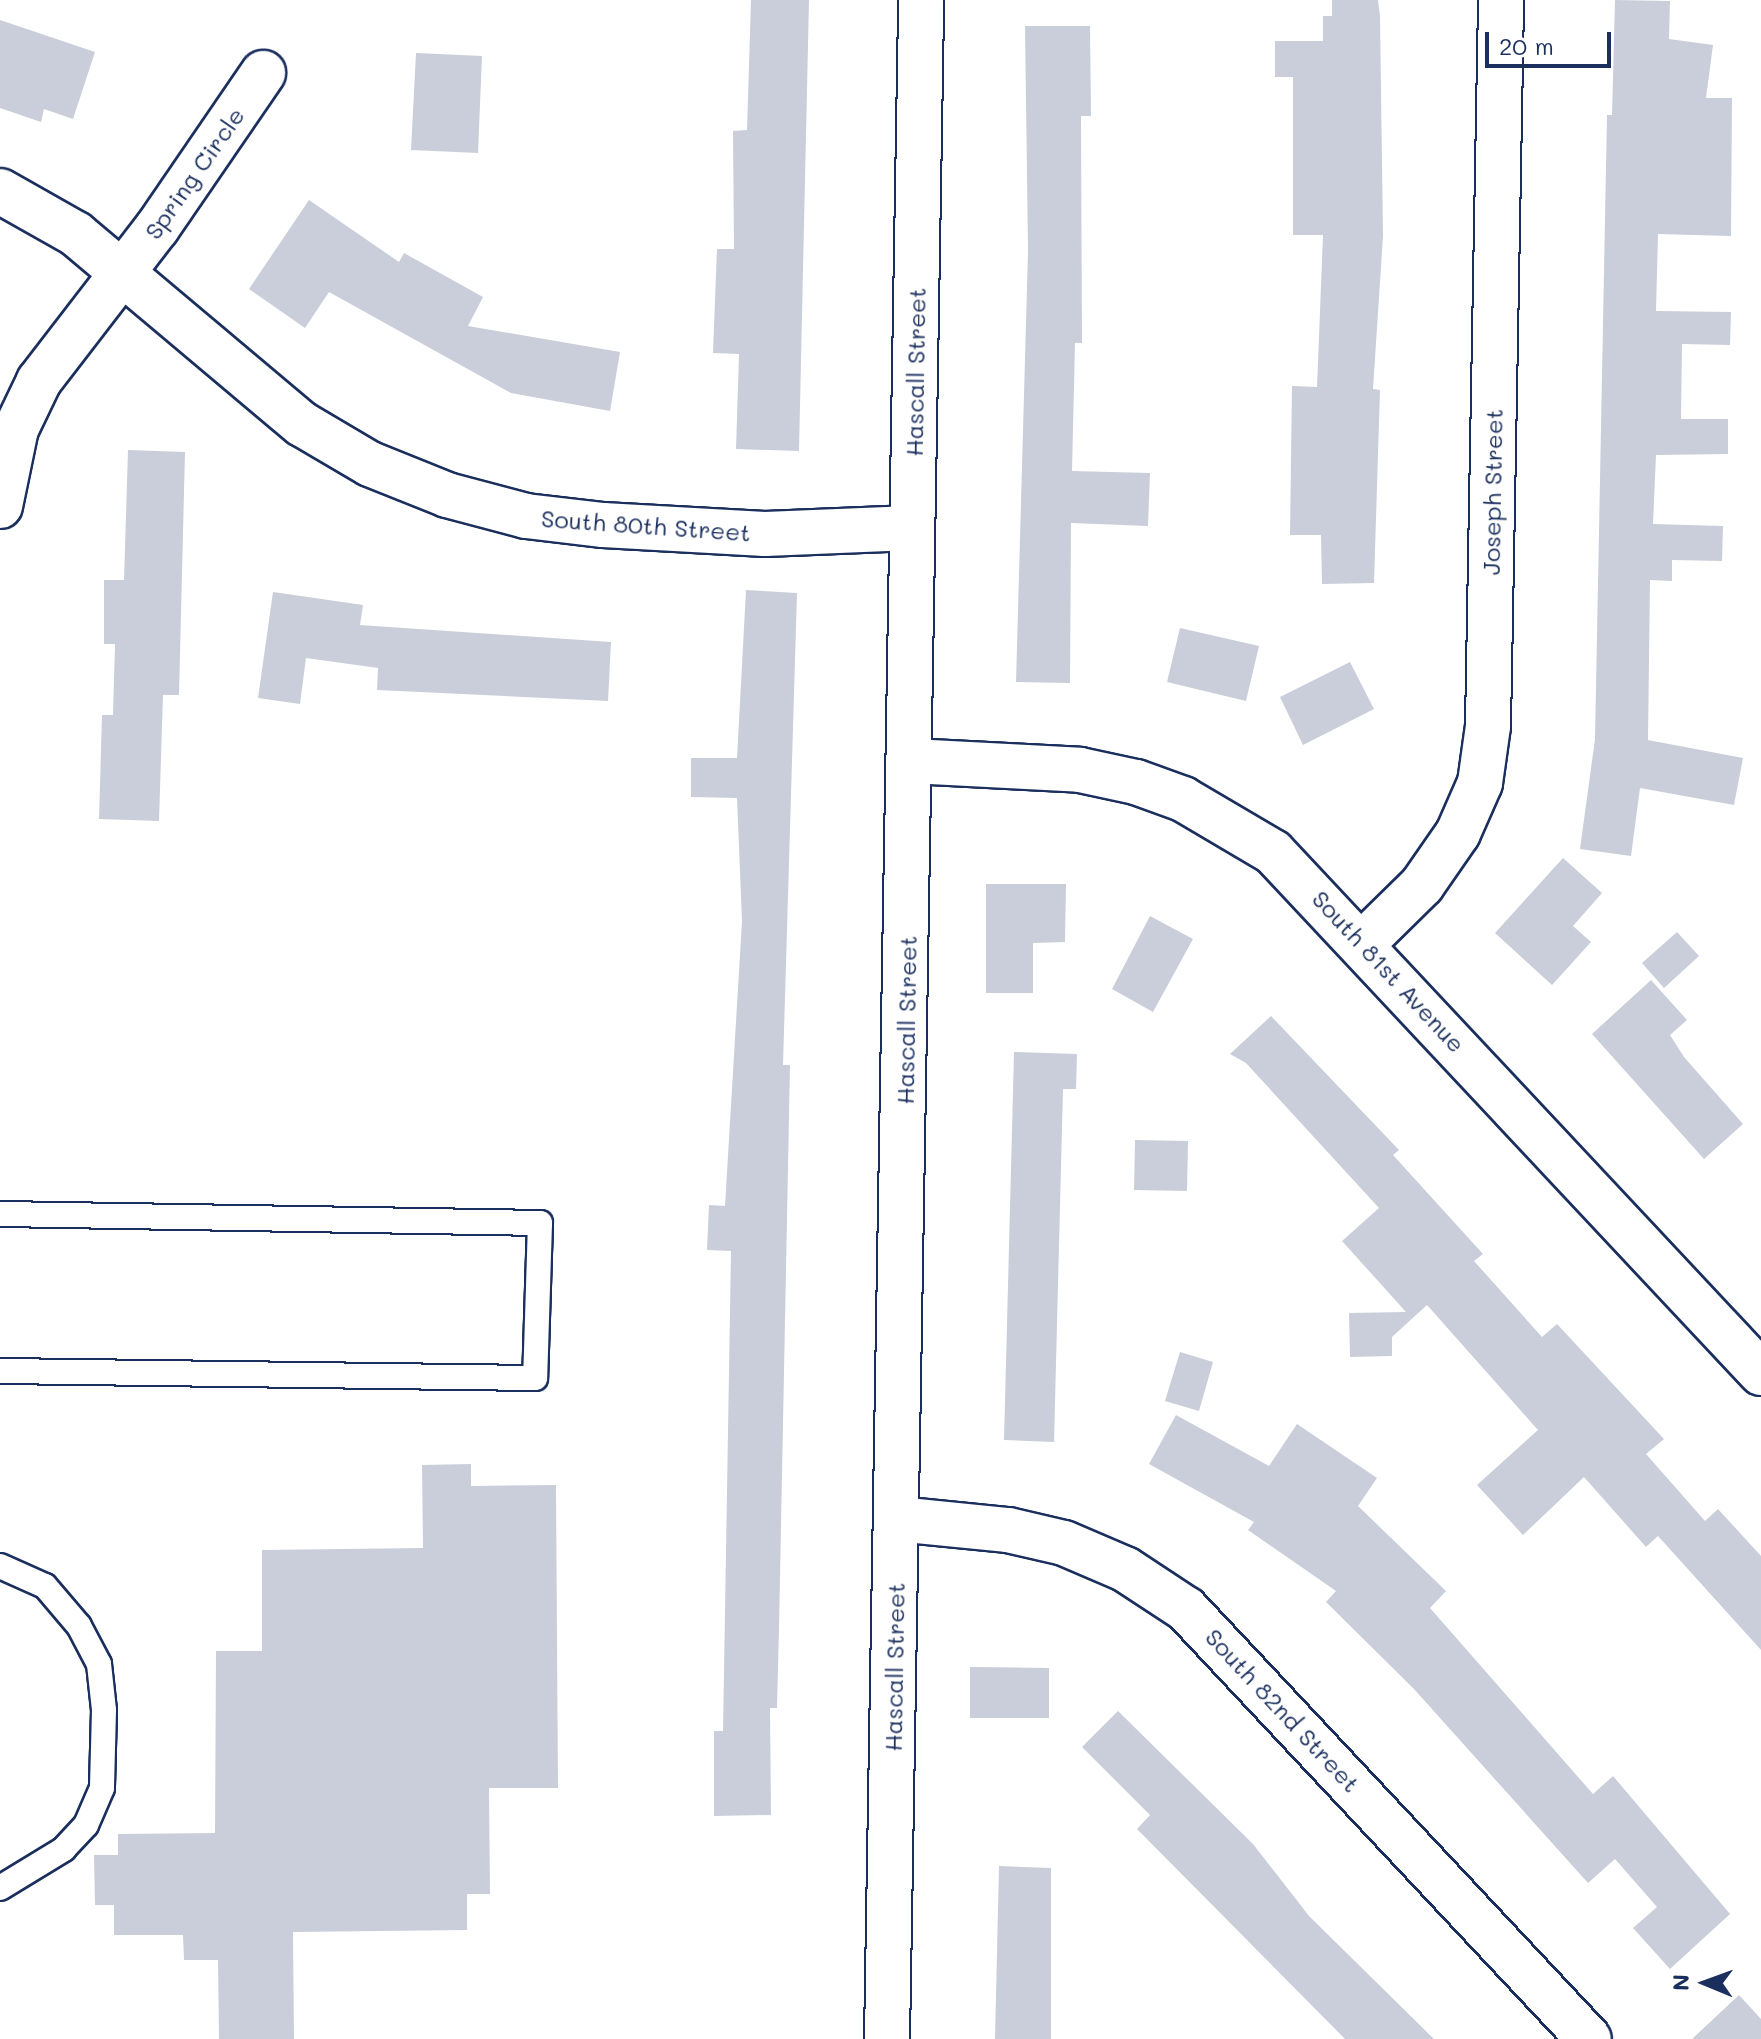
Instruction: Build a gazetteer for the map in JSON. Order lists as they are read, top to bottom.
{
  "streets": {
    "street": [
      "Spring Circle",
      "Hascall Street",
      "Joseph Street",
      "South 80th Street",
      "South 81st Avenue",
      "South 82nd Street"
    ]
  },
  "crossings": [
    ["Spring Circle", "South 80th Street"],
    ["Hascall Street", "South 80th Street"],
    ["Hascall Street", "South 81st Avenue"],
    ["Hascall Street", "South 82nd Street"],
    ["Joseph Street", "South 81st Avenue"]
  ],
  "scale_bar": "20 m",
  "north": "left"
}
